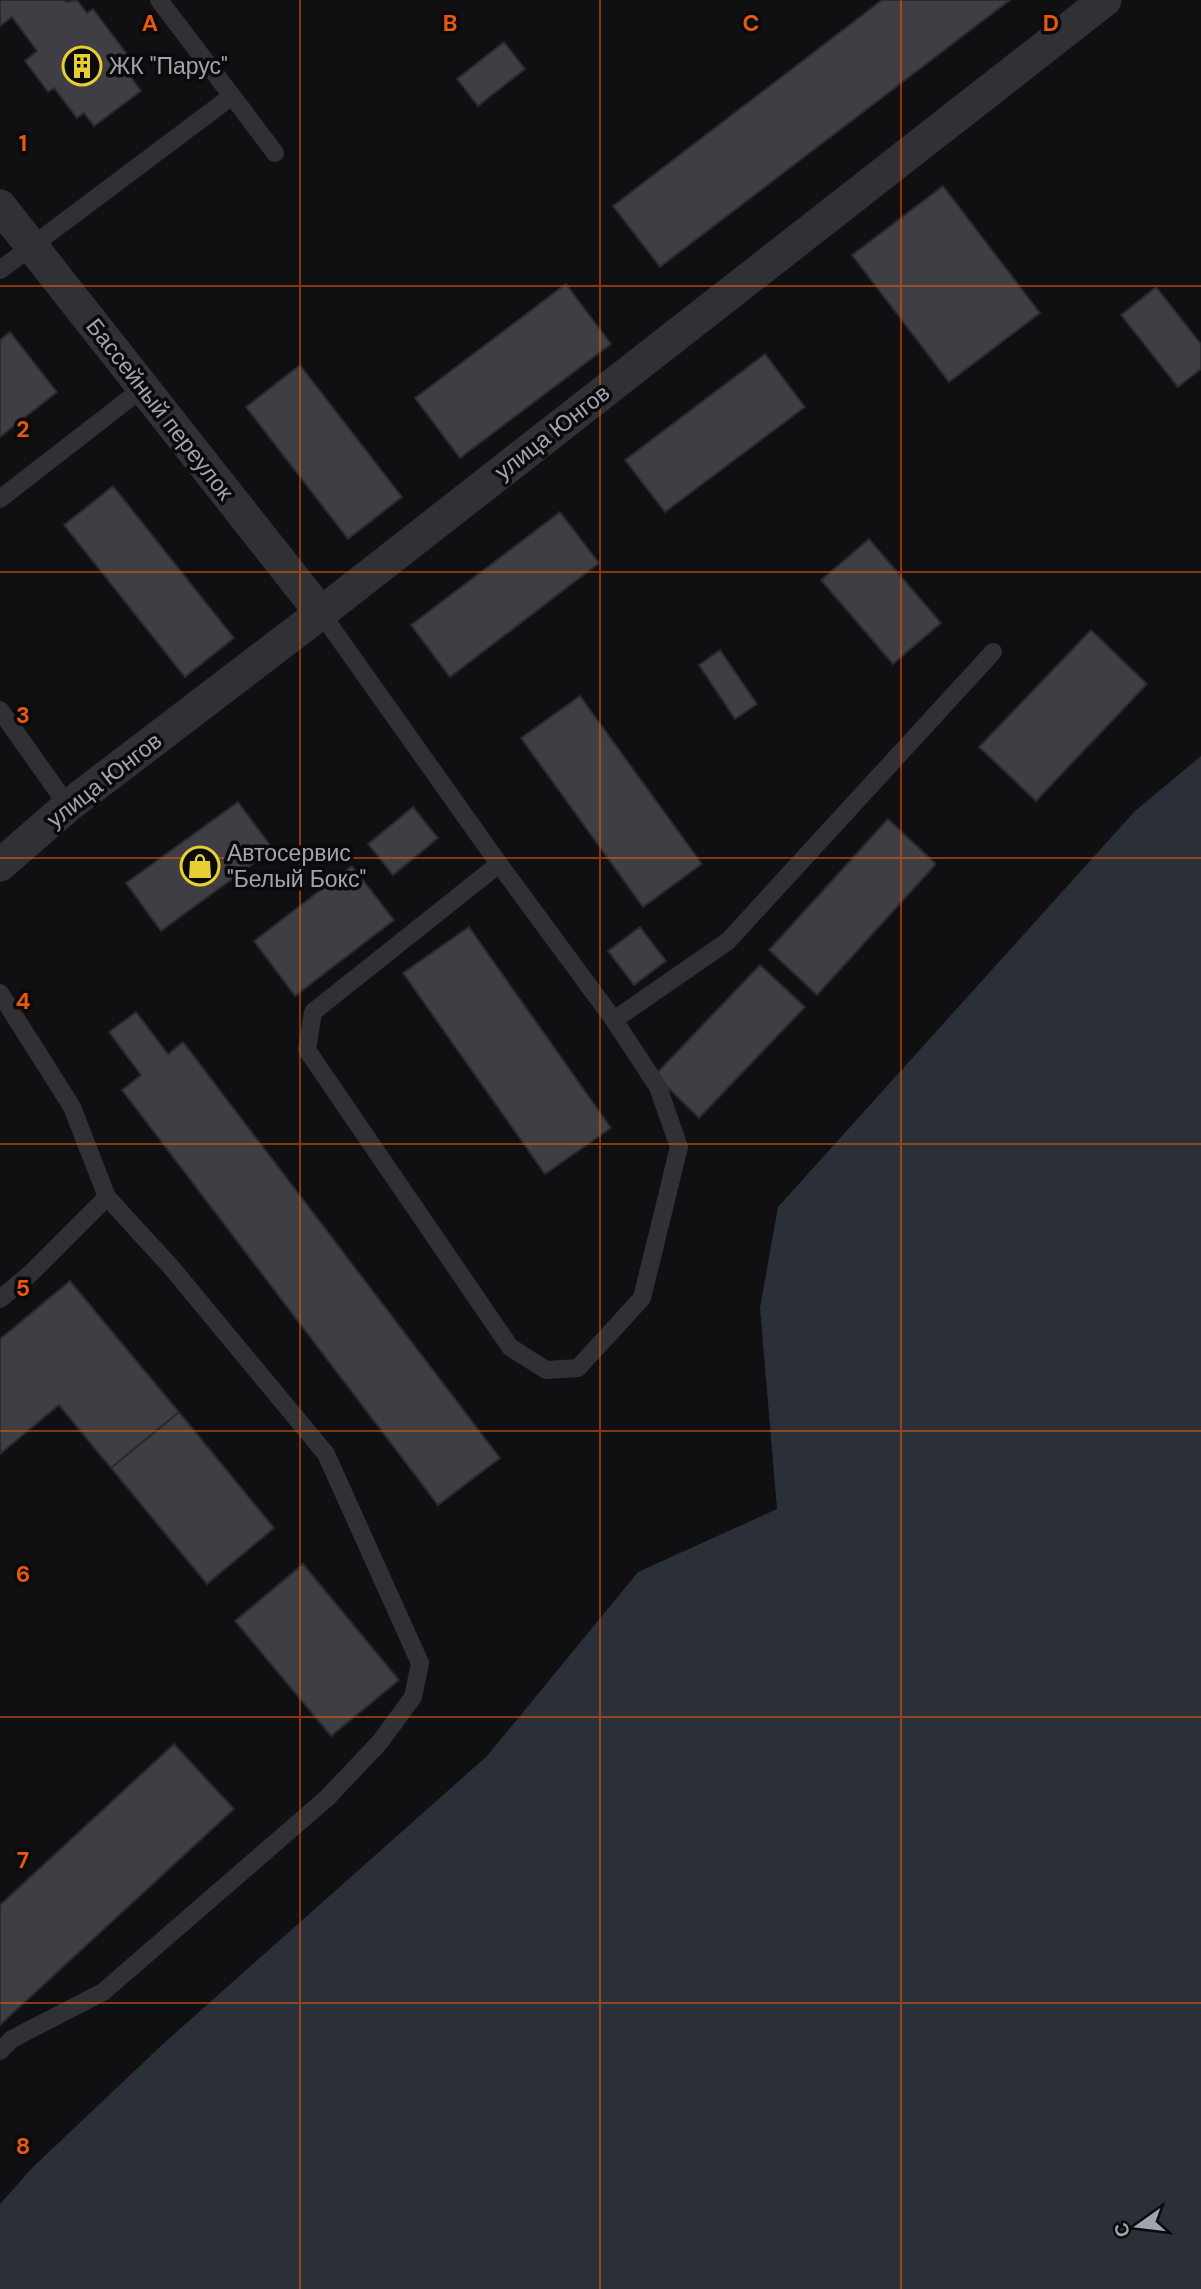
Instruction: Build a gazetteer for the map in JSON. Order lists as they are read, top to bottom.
{
  "streets": {
    "street": ["Бассейный переулок", "улица Юнгов"]
  },
  "crossings": [
    ["Бассейный переулок", "улица Юнгов"]
  ],
  "places": {
    "building": ["ЖК \"Парус\""],
    "shop": ["Автосервис \"Белый Бокс\""]
  },
  "north": "left",
  "grid": {
    "columns": [
      "A",
      "B",
      "C",
      "D"
    ],
    "rows": [
      "1",
      "2",
      "3",
      "4",
      "5",
      "6",
      "7",
      "8"
    ]
  }
}
